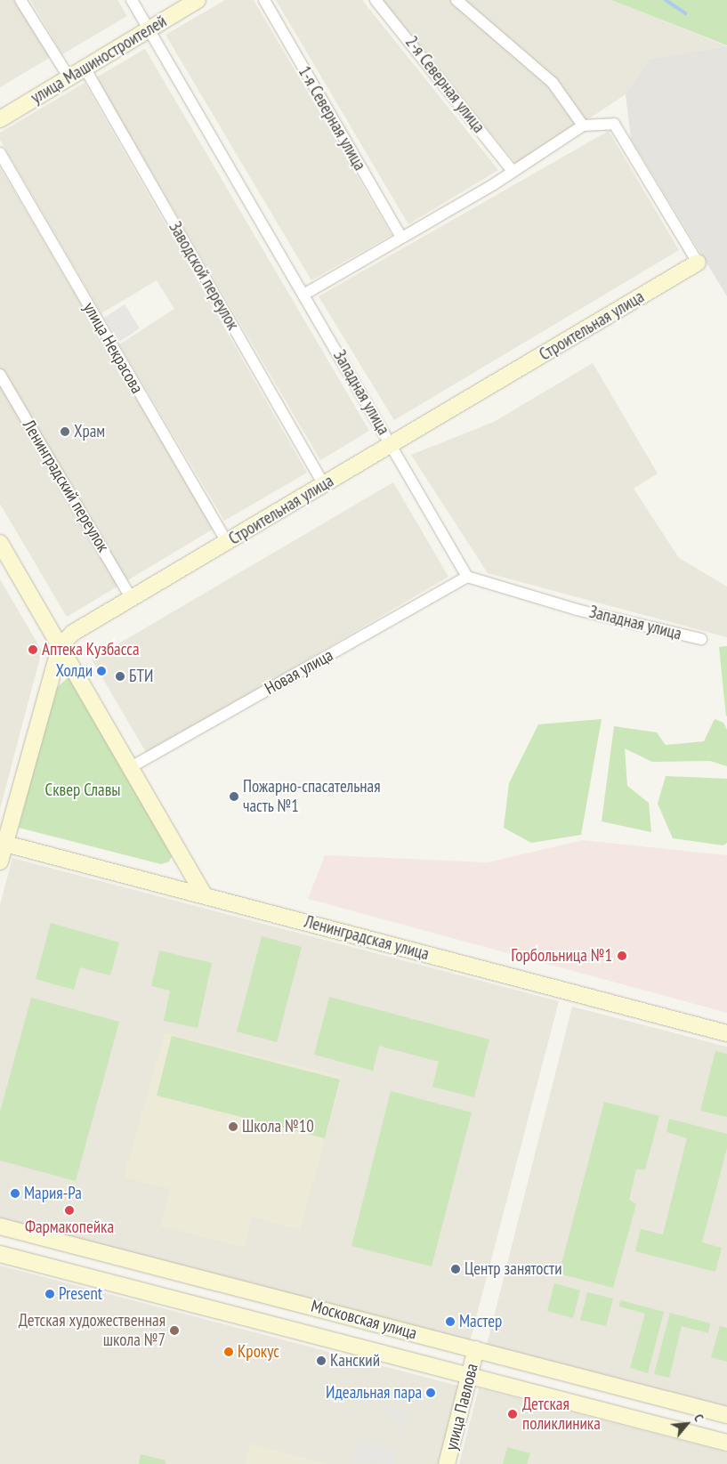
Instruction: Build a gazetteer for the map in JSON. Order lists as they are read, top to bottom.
{
  "streets": {
    "street": [
      "улица Машиностроителей",
      "2-я Северная улица",
      "1-я Северная улица",
      "Заводской переулок",
      "Строительная улица",
      "улица Некрасова",
      "Западная улица",
      "Ленинградский переулок",
      "Новая улица",
      "Ленинградская улица",
      "Московская улица",
      "улица Павлова"
    ]
  },
  "crossings": [
    ["улица Машиностроителей", "Заводской переулок"],
    ["улица Машиностроителей", "Западная улица"],
    ["Заводской переулок", "Строительная улица"],
    ["Строительная улица", "улица Некрасова"],
    ["Строительная улица", "Западная улица"],
    ["Строительная улица", "Ленинградский переулок"],
    ["Западная улица", "Новая улица"],
    ["Московская улица", "улица Павлова"]
  ],
  "parks": ["Сквер Славы"],
  "places": [
    "Храм",
    "Аптека Кузбасса",
    "Холди",
    "БТИ",
    "Пожарно-спасательная часть №1",
    "Горбольница №1",
    "Школа №10",
    "Мария-Ра",
    "Фармакопейка",
    "Центр занятости",
    "Present",
    "Мастер",
    "Детская художественная школа №7",
    "Крокус",
    "Канский",
    "Идеальная пара",
    "Детская поликлиника"
  ],
  "north": "top right"
}
